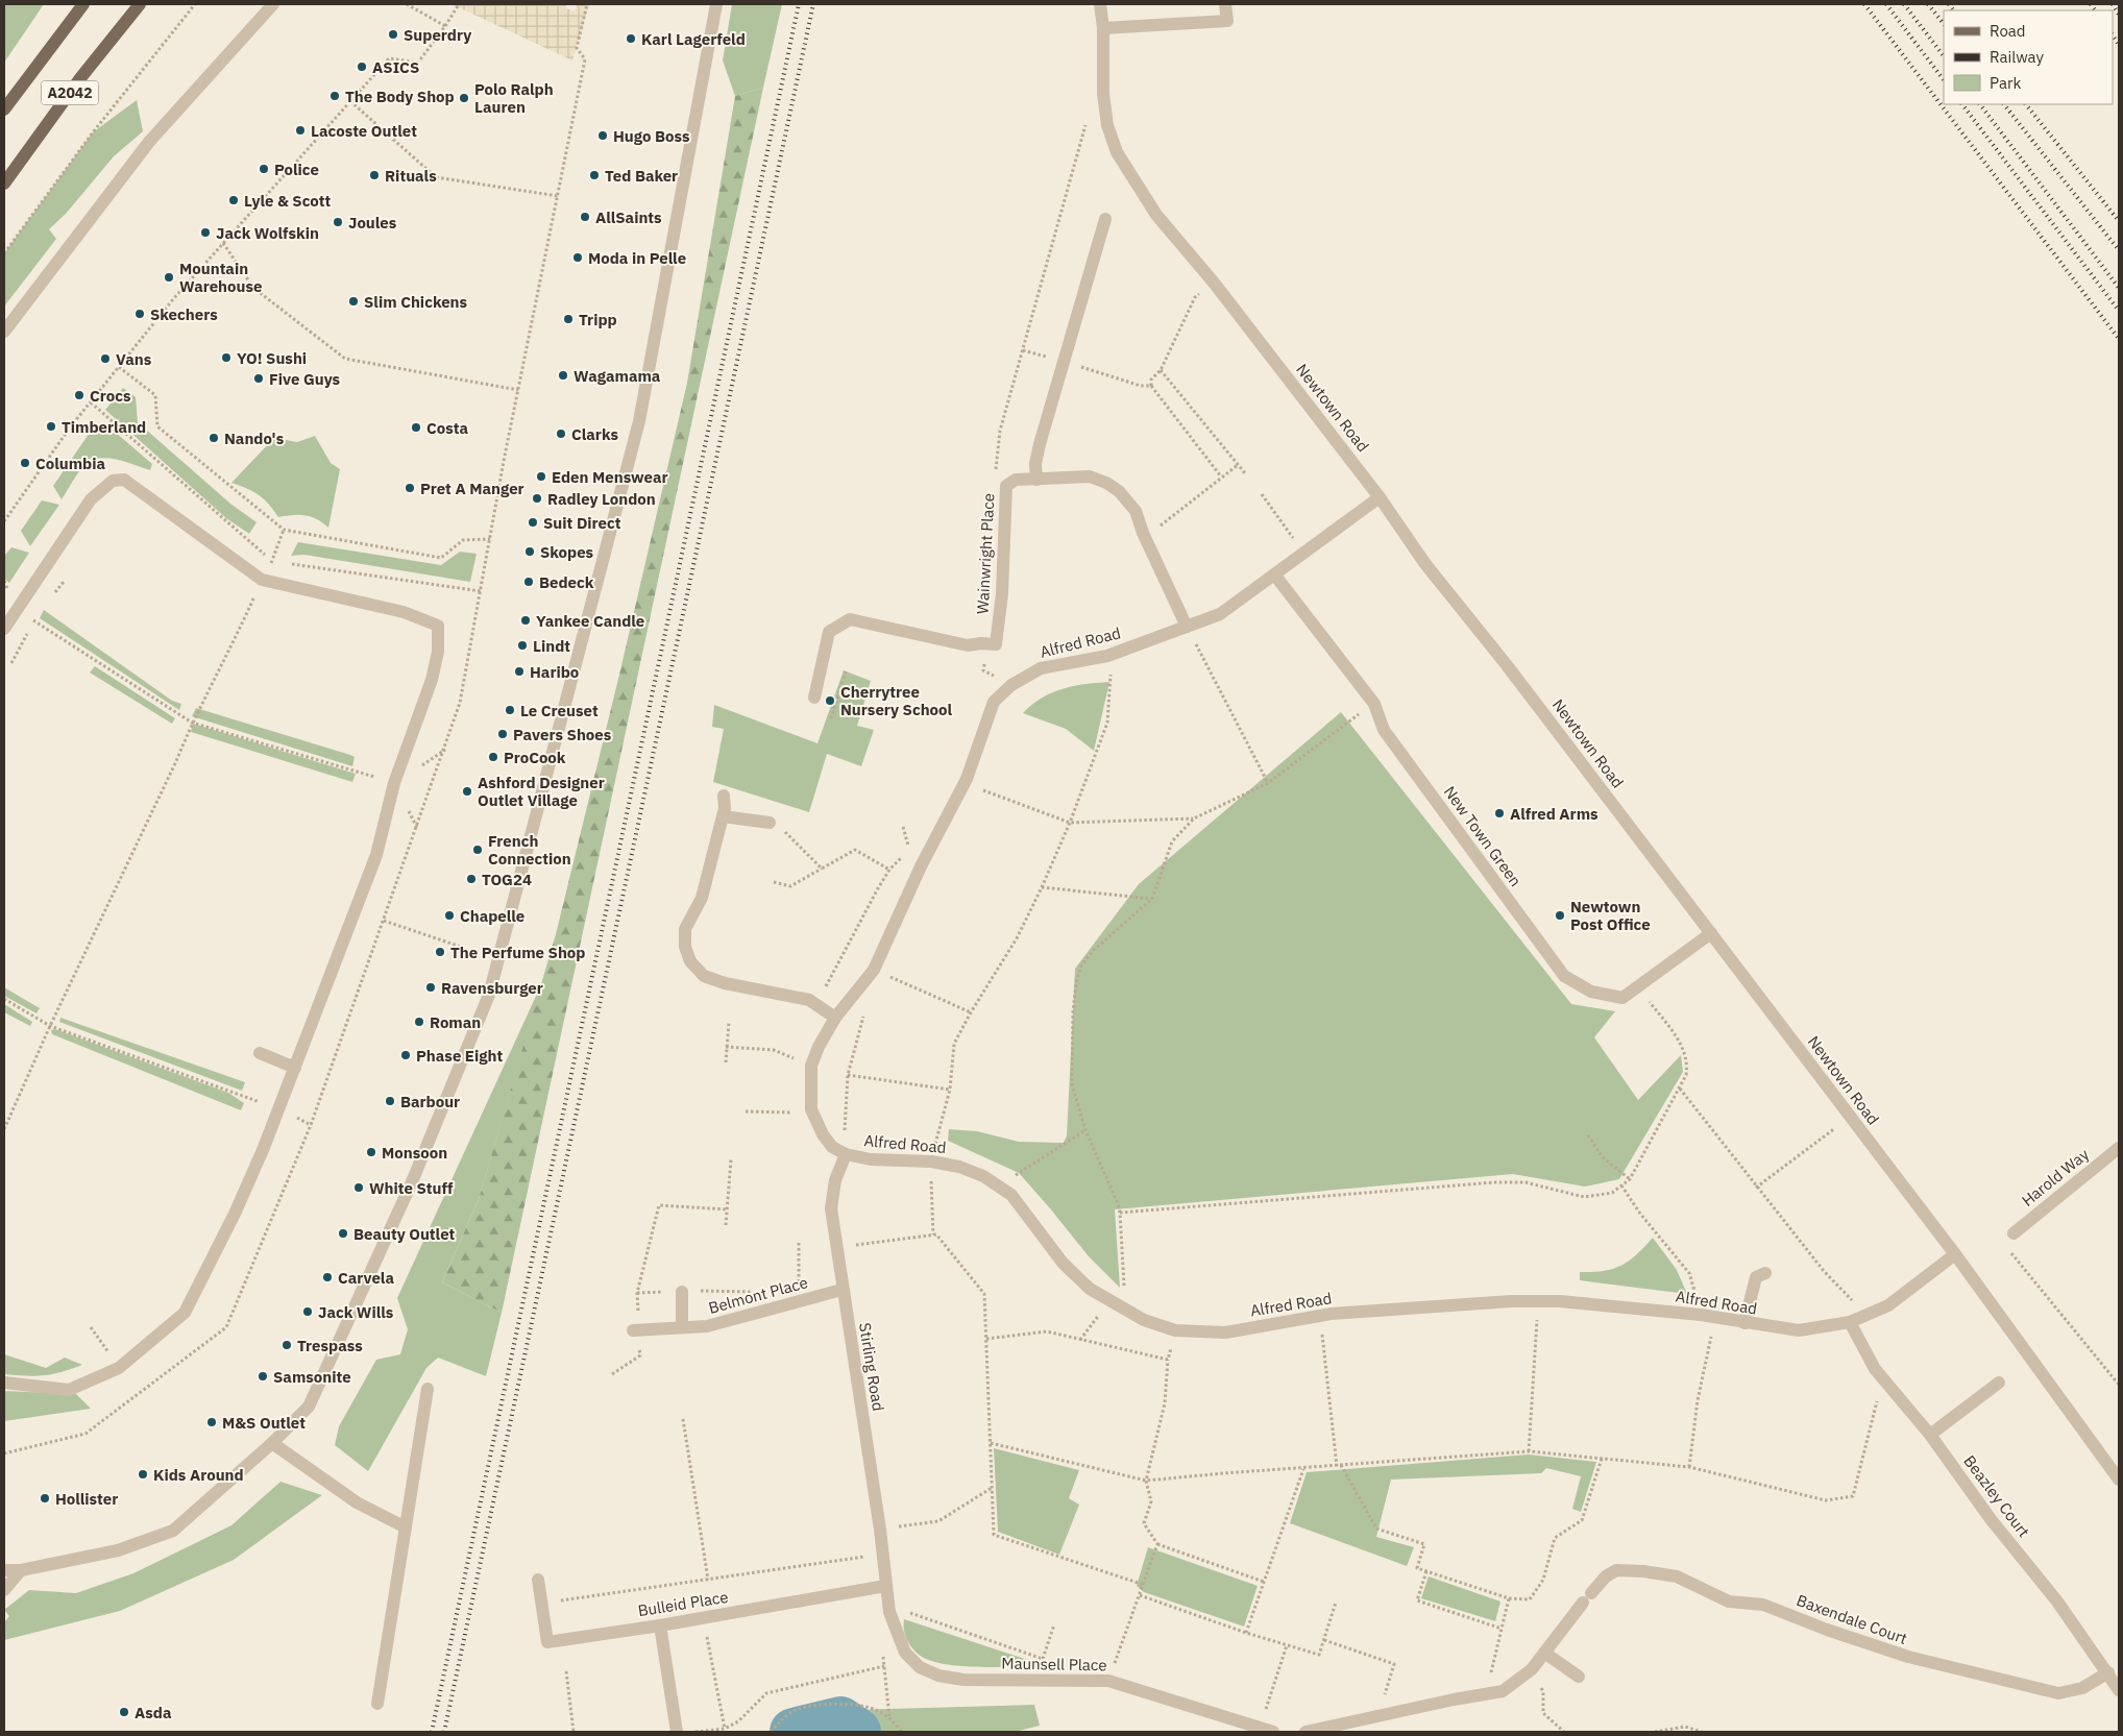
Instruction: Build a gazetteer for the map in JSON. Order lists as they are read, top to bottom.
{
  "streets": {
    "main road": ["A2042"],
    "street": [
      "Newtown Road",
      "Wainwright Place",
      "Alfred Road",
      "New Town Green",
      "Harold Way",
      "Belmont Place",
      "Stirling Road",
      "Beazley Court",
      "Bulleid Place",
      "Baxendale Court",
      "Maunsell Place"
    ]
  },
  "crossings": [
    ["Newtown Road", "Alfred Road"],
    ["Newtown Road", "New Town Green"],
    ["Wainwright Place", "Alfred Road"],
    ["Alfred Road", "New Town Green"],
    ["Alfred Road", "Stirling Road"],
    ["Alfred Road", "Beazley Court"],
    ["Belmont Place", "Stirling Road"],
    ["Stirling Road", "Bulleid Place"],
    ["Stirling Road", "Maunsell Place"],
    ["Beazley Court", "Baxendale Court"],
    ["Bulleid Place", "Maunsell Place"]
  ],
  "places": [
    "Superdry",
    "Karl Lagerfeld",
    "ASICS",
    "The Body Shop",
    "Polo Ralph Lauren",
    "Lacoste Outlet",
    "Hugo Boss",
    "Police",
    "Rituals",
    "Ted Baker",
    "Lyle & Scott",
    "AllSaints",
    "Joules",
    "Jack Wolfskin",
    "Moda in Pelle",
    "Mountain Warehouse",
    "Slim Chickens",
    "Skechers",
    "Tripp",
    "YO! Sushi",
    "Vans",
    "Wagamama",
    "Five Guys",
    "Crocs",
    "Timberland",
    "Costa",
    "Clarks",
    "Nando's",
    "Columbia",
    "Eden Menswear",
    "Pret A Manger",
    "Radley London",
    "Suit Direct",
    "Skopes",
    "Bedeck",
    "Yankee Candle",
    "Lindt",
    "Haribo",
    "Cherrytree Nursery School",
    "Le Creuset",
    "Pavers Shoes",
    "ProCook",
    "Ashford Designer Outlet Village",
    "Alfred Arms",
    "French Connection",
    "TOG24",
    "Chapelle",
    "Newtown Post Office",
    "The Perfume Shop",
    "Ravensburger",
    "Roman",
    "Phase Eight",
    "Barbour",
    "Monsoon",
    "White Stuff",
    "Beauty Outlet",
    "Carvela",
    "Jack Wills",
    "Trespass",
    "Samsonite",
    "M&S Outlet",
    "Kids Around",
    "Hollister",
    "Asda"
  ],
  "legend": ["Road", "Railway", "Park"]
}
